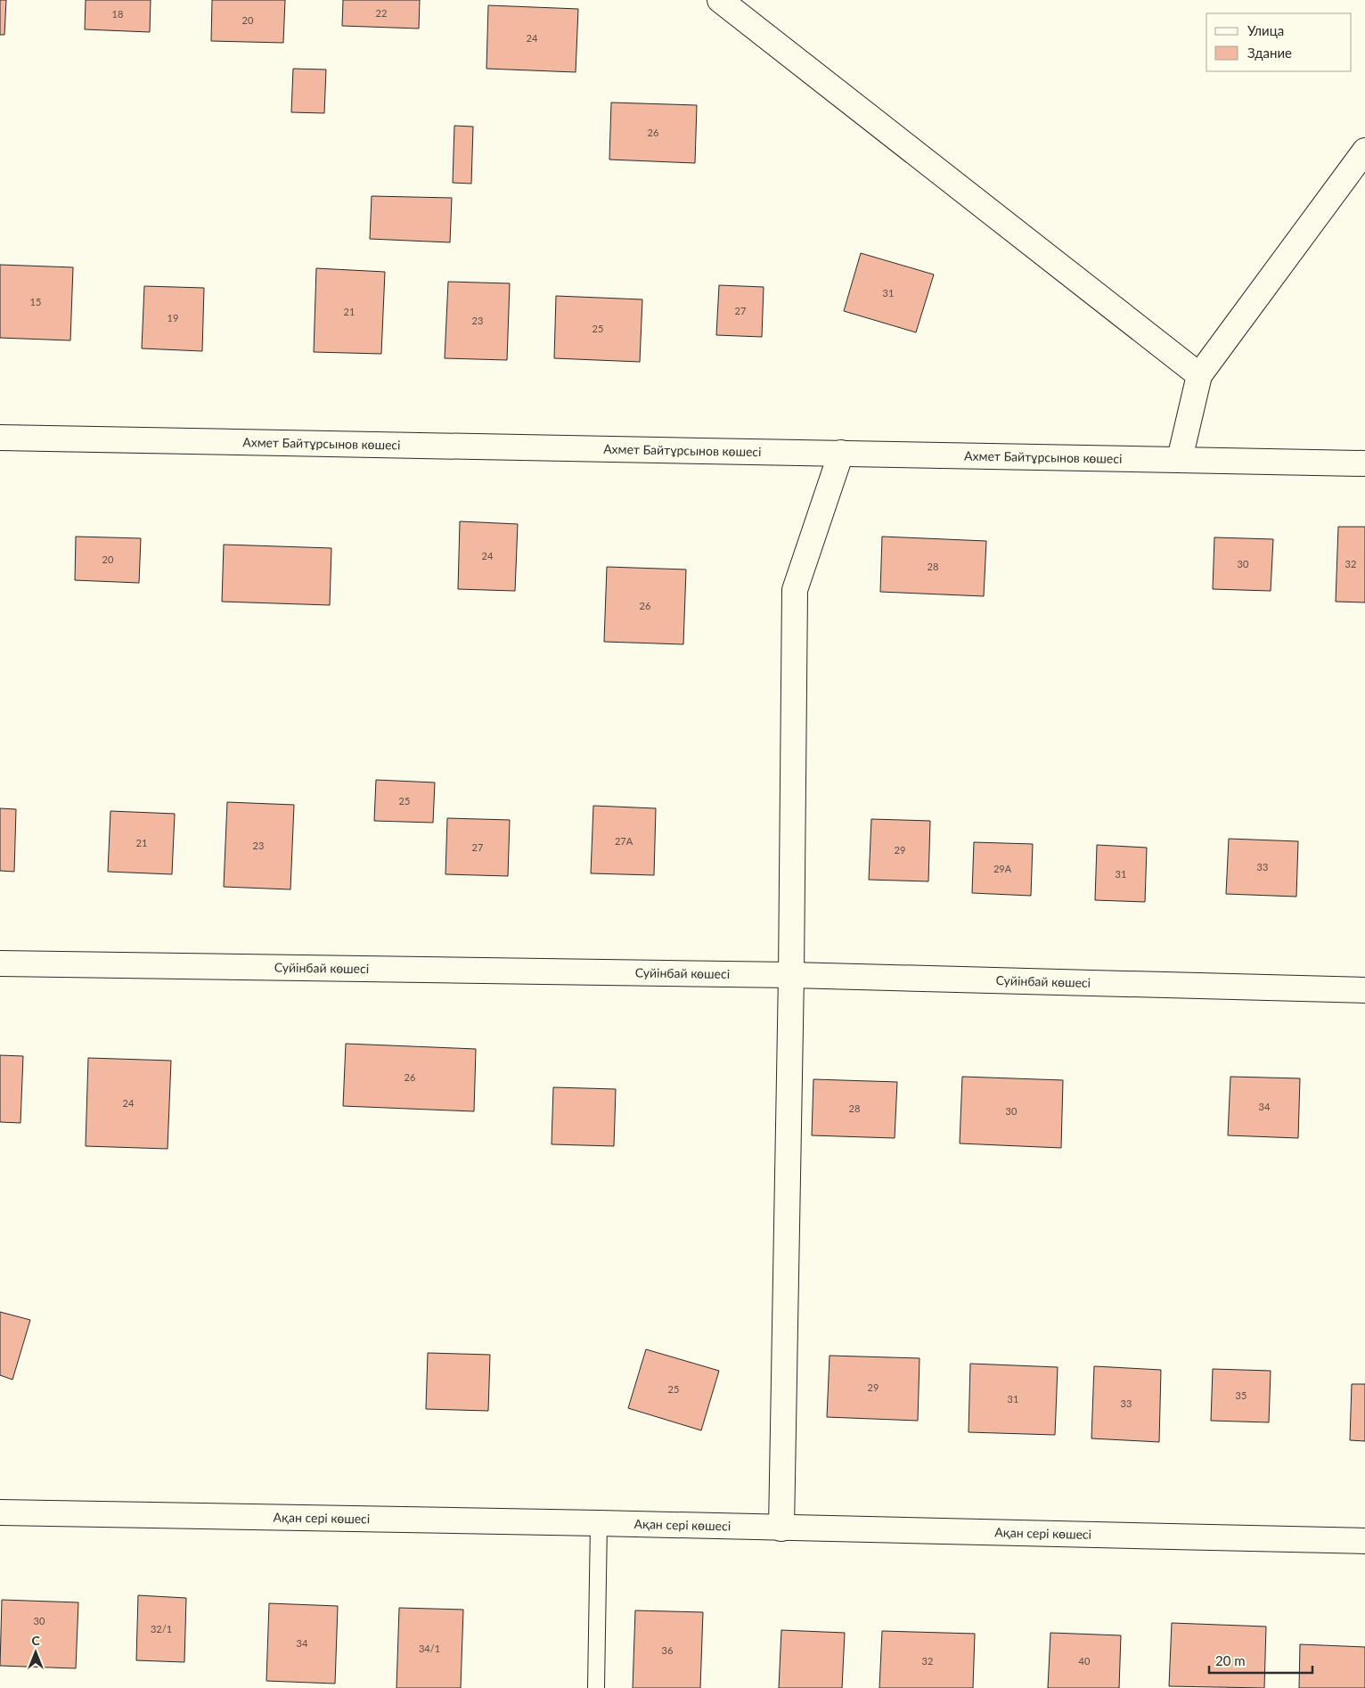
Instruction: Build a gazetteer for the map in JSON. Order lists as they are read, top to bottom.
{
  "streets": {
    "street": ["Ахмет Байтұрсынов көшесі", "Суйінбай көшесі", "Ақан сері көшесі"]
  },
  "house_numbers": [
    "22",
    "18",
    "20",
    "24",
    "26",
    "31",
    "15",
    "27",
    "21",
    "19",
    "23",
    "25",
    "24",
    "20",
    "30",
    "32",
    "28",
    "26",
    "25",
    "27А",
    "21",
    "23",
    "27",
    "29",
    "33",
    "29А",
    "31",
    "26",
    "24",
    "34",
    "28",
    "30",
    "29",
    "25",
    "35",
    "31",
    "33",
    "30",
    "32/1",
    "34",
    "34/1",
    "36",
    "32",
    "40"
  ],
  "legend": ["Улица", "Здание"],
  "scale_bar": "20 m",
  "north": "top"
}
